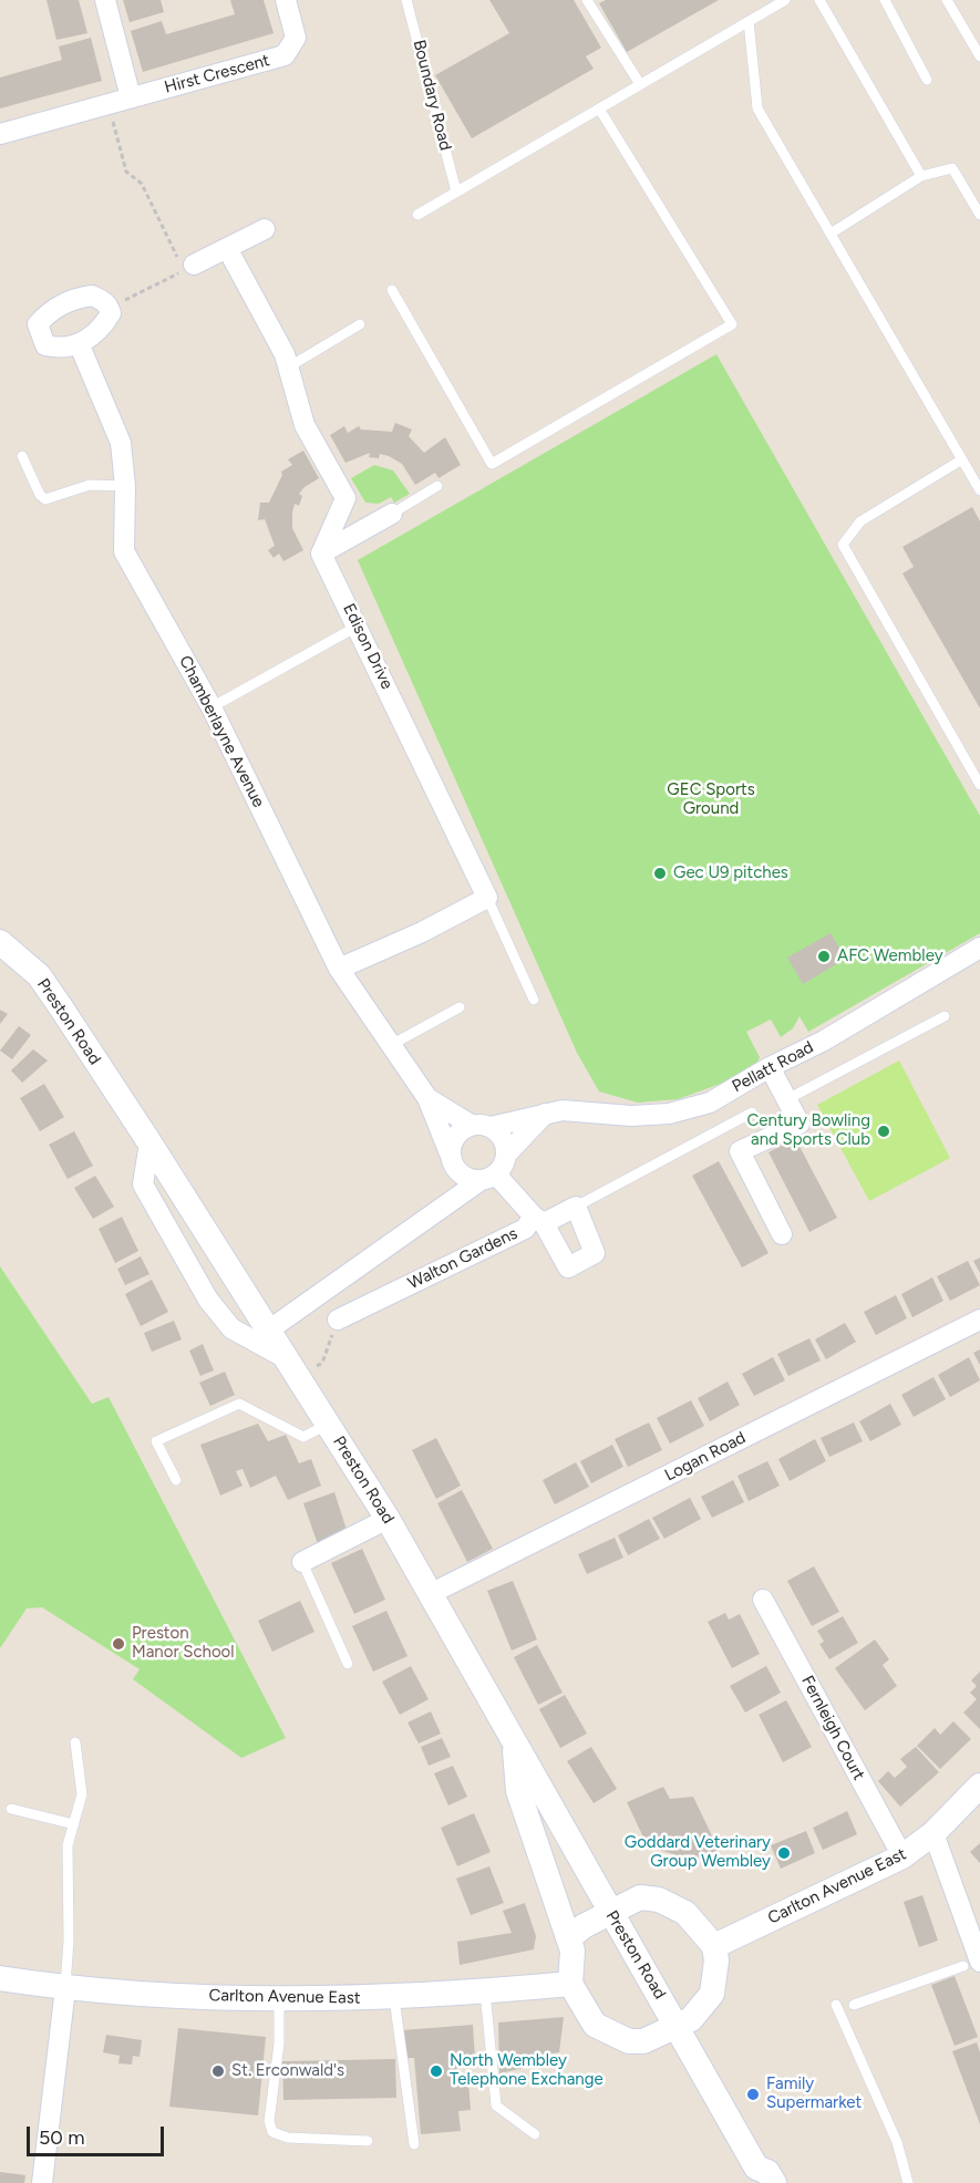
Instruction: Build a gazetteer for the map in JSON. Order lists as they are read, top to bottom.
{
  "streets": {
    "street": [
      "Hirst Crescent",
      "Edison Drive",
      "Chamberlayne Avenue",
      "Preston Road",
      "Pellatt Road",
      "Walton Gardens",
      "Logan Road",
      "Fernleigh Court",
      "Carlton Avenue East"
    ],
    "lane": ["Boundary Road"]
  },
  "crossings": [
    ["Chamberlayne Avenue", "Pellatt Road"],
    ["Chamberlayne Avenue", "Walton Gardens"],
    ["Preston Road", "Logan Road"],
    ["Pellatt Road", "Walton Gardens"],
    ["Fernleigh Court", "Carlton Avenue East"]
  ],
  "parks": ["GEC Sports Ground"],
  "places": [
    "Gec U9 pitches",
    "AFC Wembley",
    "Century Bowling and Sports Club",
    "Preston Manor School",
    "Goddard Veterinary Group Wembley",
    "St. Erconwald's",
    "North Wembley Telephone Exchange",
    "Family Supermarket"
  ],
  "scale_bar": "50 m"
}
